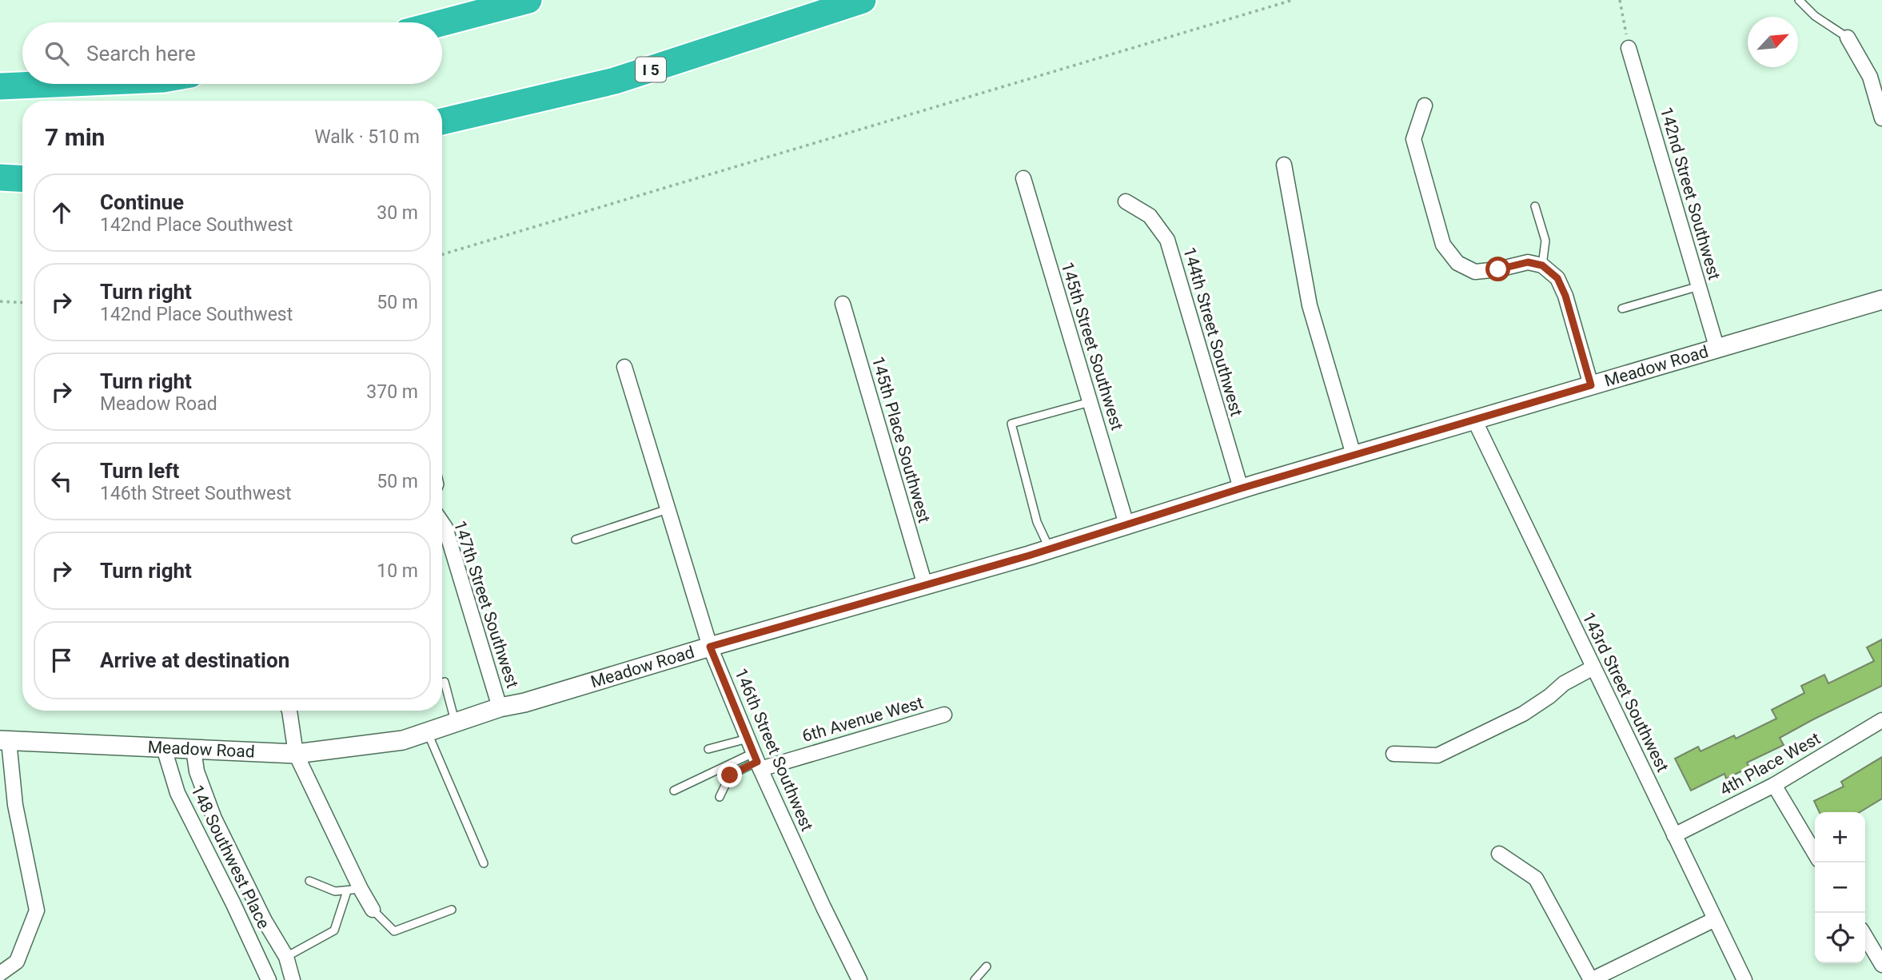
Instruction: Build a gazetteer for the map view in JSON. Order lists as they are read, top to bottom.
{
  "streets": {
    "highway": ["I 5"],
    "street": [
      "142nd Street Southwest",
      "144th Street Southwest",
      "145th Street Southwest",
      "Meadow Road",
      "145th Place Southwest",
      "147th Street Southwest",
      "143rd Street Southwest",
      "6th Avenue West",
      "146th Street Southwest",
      "4th Place West",
      "148 Southwest Place"
    ]
  },
  "crossings": [
    ["142nd Street Southwest", "Meadow Road"],
    ["144th Street Southwest", "Meadow Road"],
    ["145th Street Southwest", "Meadow Road"],
    ["Meadow Road", "145th Place Southwest"],
    ["Meadow Road", "147th Street Southwest"],
    ["Meadow Road", "143rd Street Southwest"],
    ["Meadow Road", "146th Street Southwest"],
    ["Meadow Road", "148 Southwest Place"],
    ["143rd Street Southwest", "4th Place West"],
    ["6th Avenue West", "146th Street Southwest"]
  ],
  "north": "top right",
  "page": {
    "search": "Search here",
    "heading": ["7 min", "Walk · 510 m"],
    "list": [
      ["Continue", "142nd Place Southwest", "30 m"],
      ["Turn right", "142nd Place Southwest", "50 m"],
      ["Turn right", "Meadow Road", "370 m"],
      ["Turn left", "146th Street Southwest", "50 m"],
      ["Turn right", "10 m"],
      "Arrive at destination"
    ],
    "map_buttons": ["+", "−"]
  }
}
